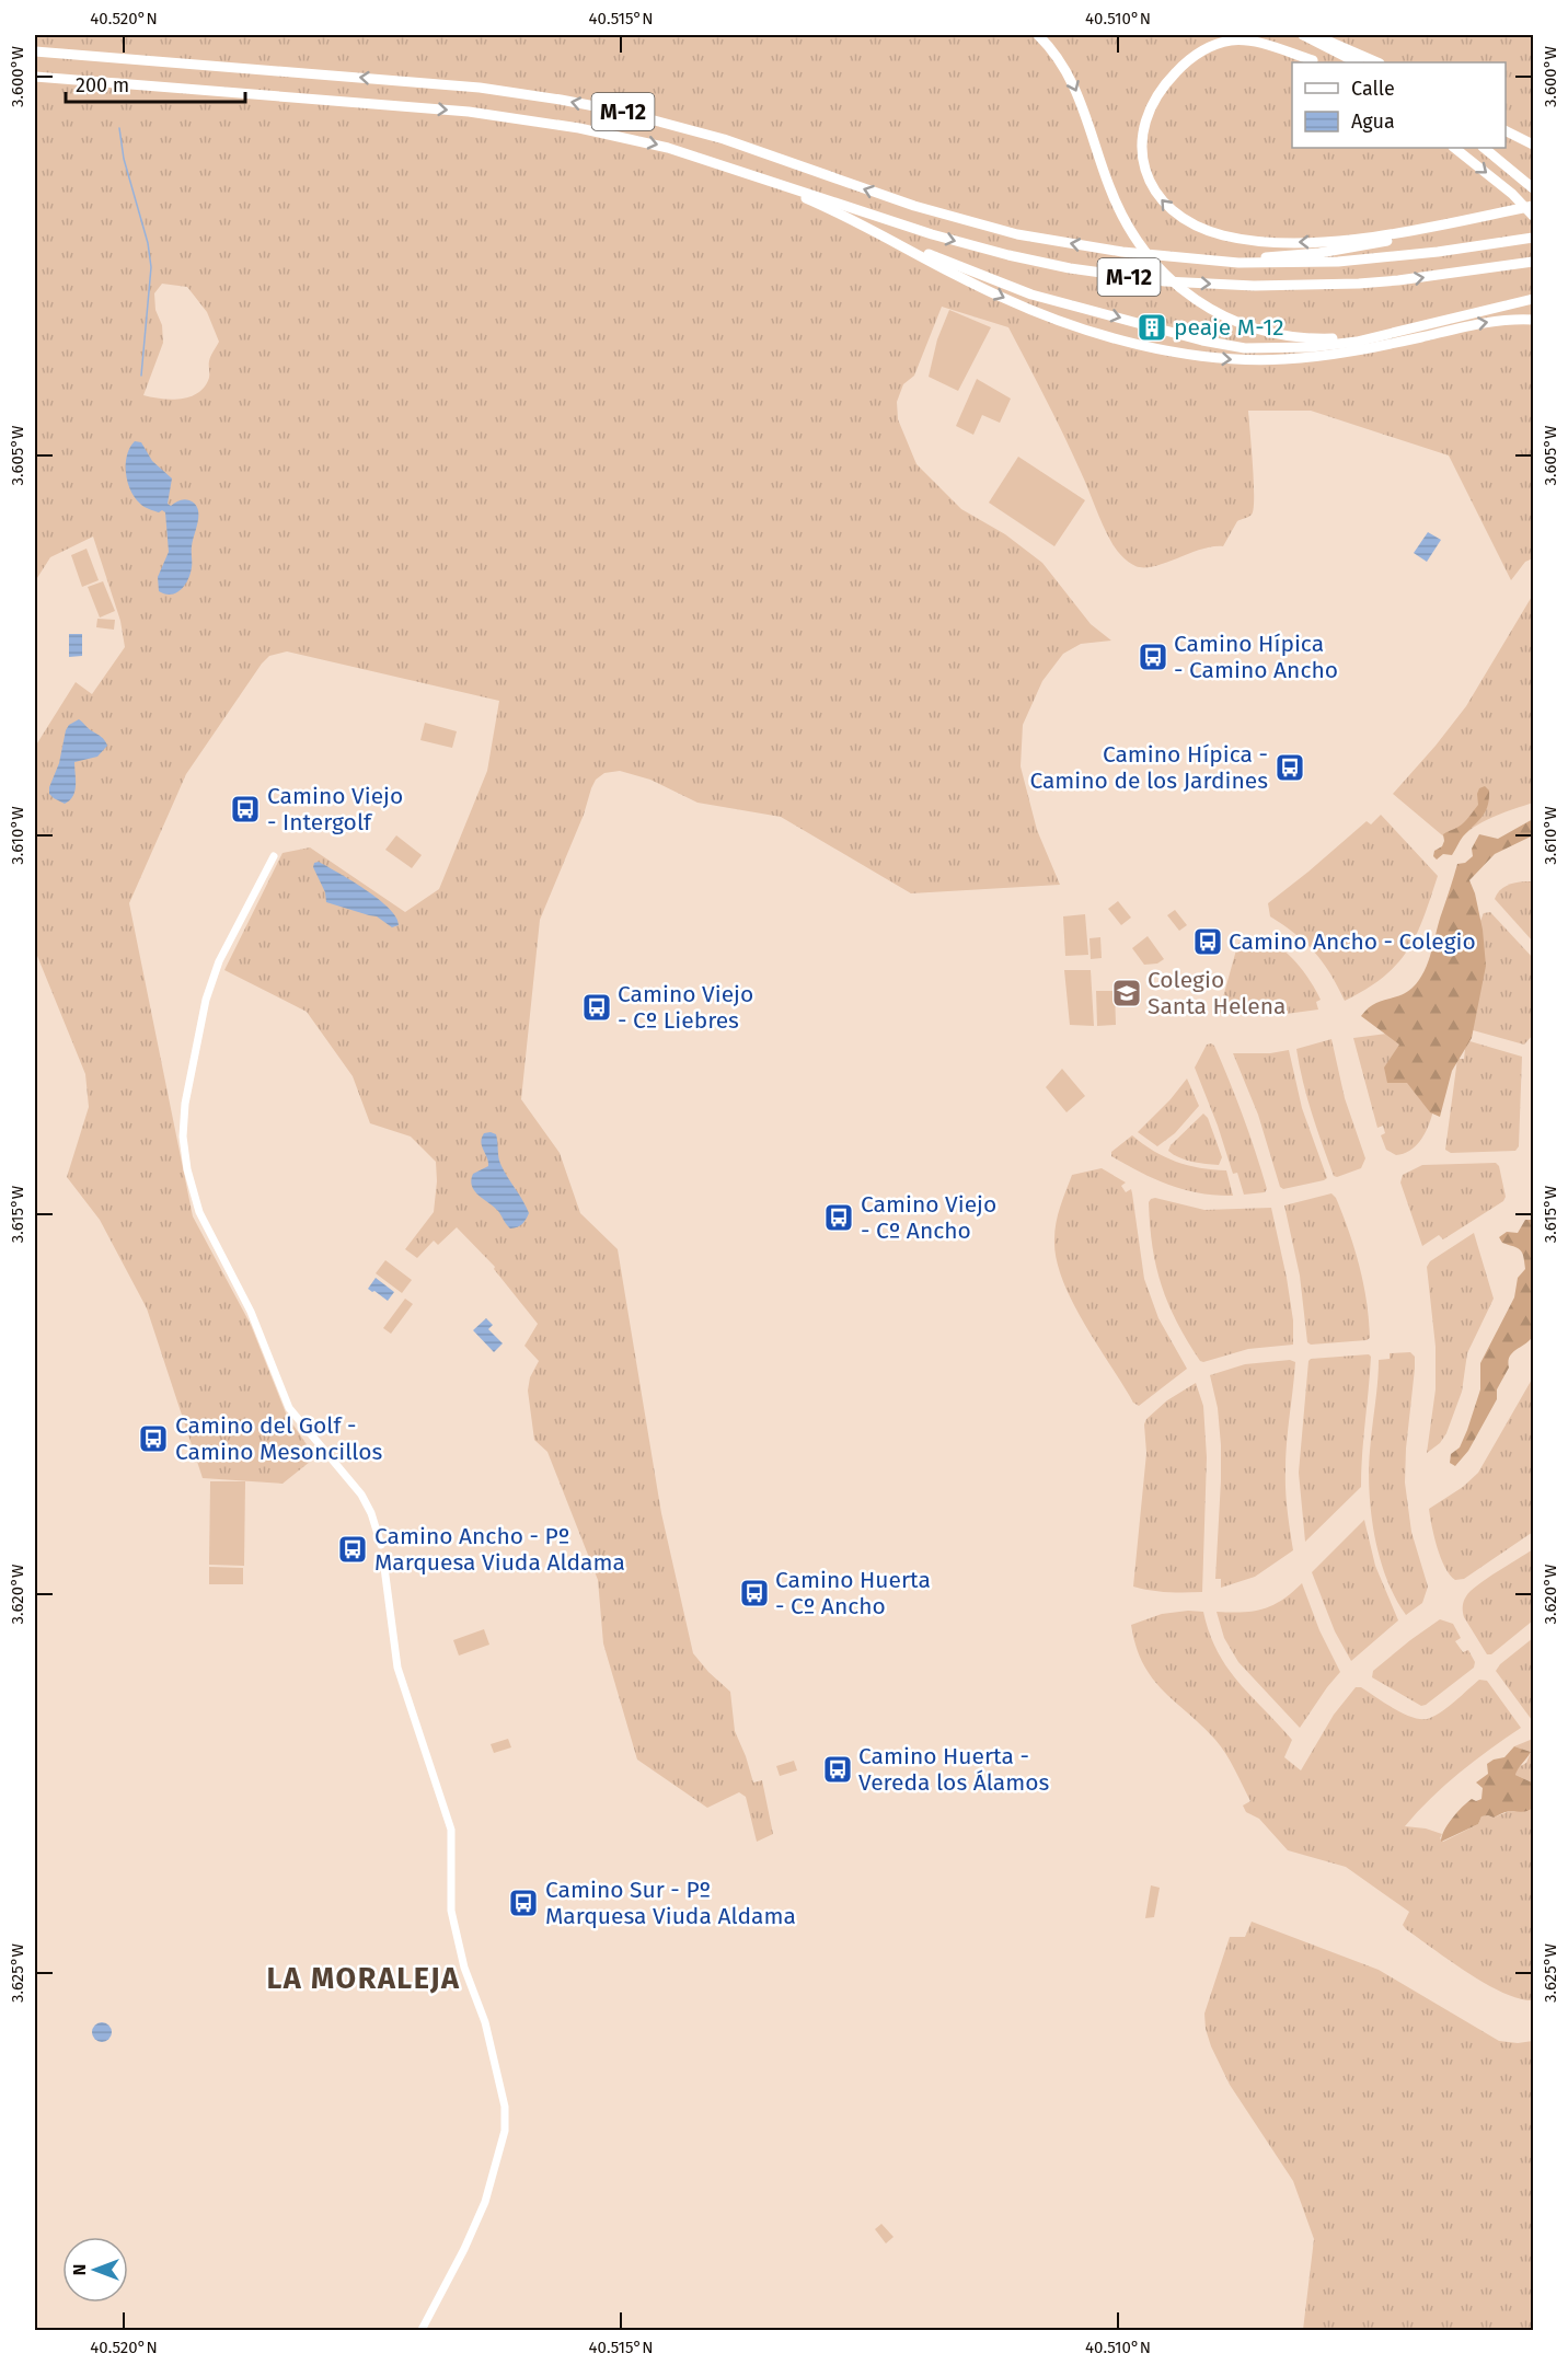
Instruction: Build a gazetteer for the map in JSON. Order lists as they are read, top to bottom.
{
  "streets": {
    "highway": ["M-12"]
  },
  "districts": ["LA MORALEJA"],
  "places": {
    "building": ["peaje M-12"],
    "bus stop": [
      "Camino Hípica - Camino Ancho",
      "Camino Hípica - Camino de los Jardines",
      "Camino Viejo - Intergolf",
      "Camino Ancho - Colegio",
      "Camino Viejo - Cº Liebres",
      "Camino Viejo - Cº Ancho",
      "Camino del Golf - Camino Mesoncillos",
      "Camino Ancho - Pº Marquesa Viuda Aldama",
      "Camino Huerta - Cº Ancho",
      "Camino Huerta - Vereda los Álamos",
      "Camino Sur - Pº Marquesa Viuda Aldama"
    ],
    "school or university": ["Colegio Santa Helena"]
  },
  "legend": ["Calle", "Agua"],
  "scale_bar": "200 m",
  "north": "left",
  "coordinates": [
    "40.520°N",
    "40.515°N",
    "40.510°N",
    "3.600°W",
    "3.605°W",
    "3.610°W",
    "3.615°W",
    "3.620°W",
    "3.625°W"
  ]
}
